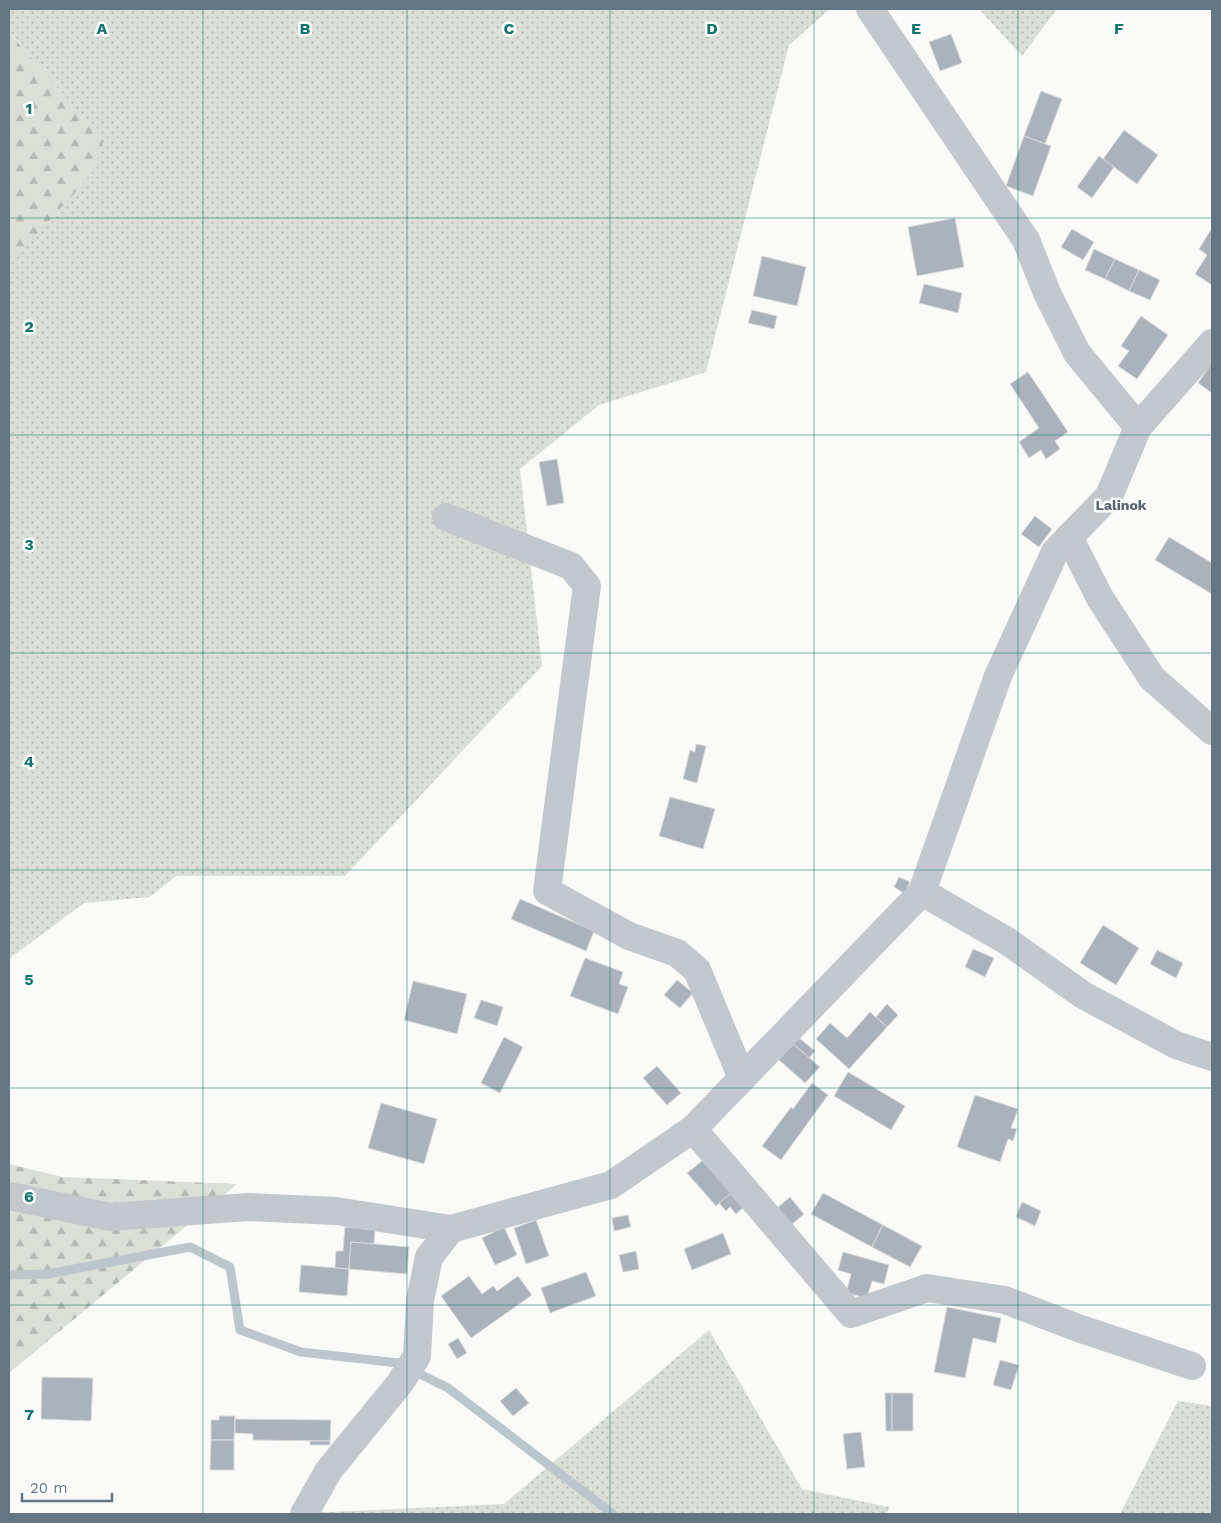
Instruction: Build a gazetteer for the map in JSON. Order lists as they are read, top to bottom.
{
  "districts": ["Lalinok"],
  "scale_bar": "20 m",
  "grid": {
    "columns": [
      "A",
      "B",
      "C",
      "D",
      "E",
      "F"
    ],
    "rows": [
      "1",
      "2",
      "3",
      "4",
      "5",
      "6",
      "7"
    ]
  }
}
